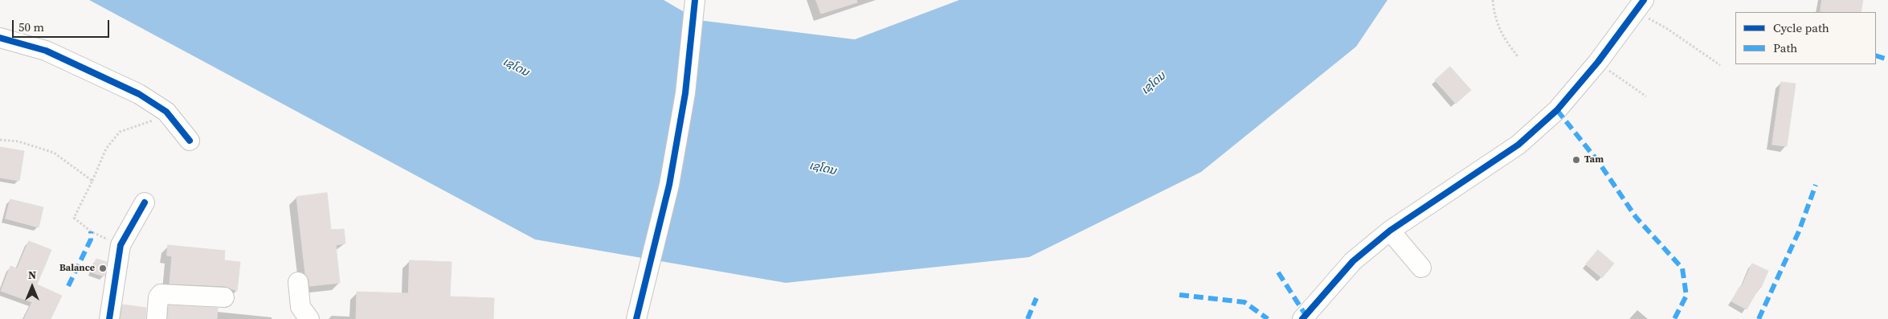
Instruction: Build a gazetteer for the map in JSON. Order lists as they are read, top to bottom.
{
  "water": ["ເຊໂດນ"],
  "places": ["Tam", "Balance"],
  "legend": ["Cycle path", "Path"],
  "scale_bar": "50 m",
  "north": "top"
}
